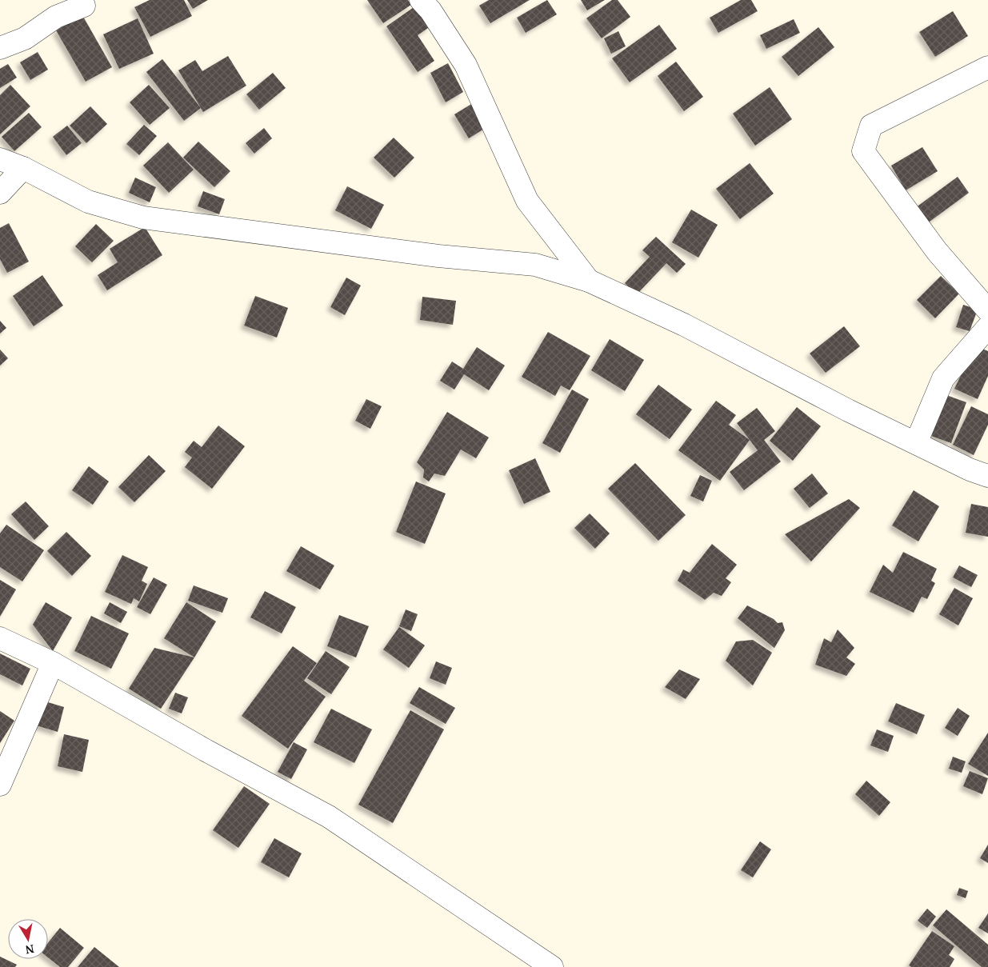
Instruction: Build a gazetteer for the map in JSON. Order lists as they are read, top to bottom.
{
  "north": "bottom"
}
